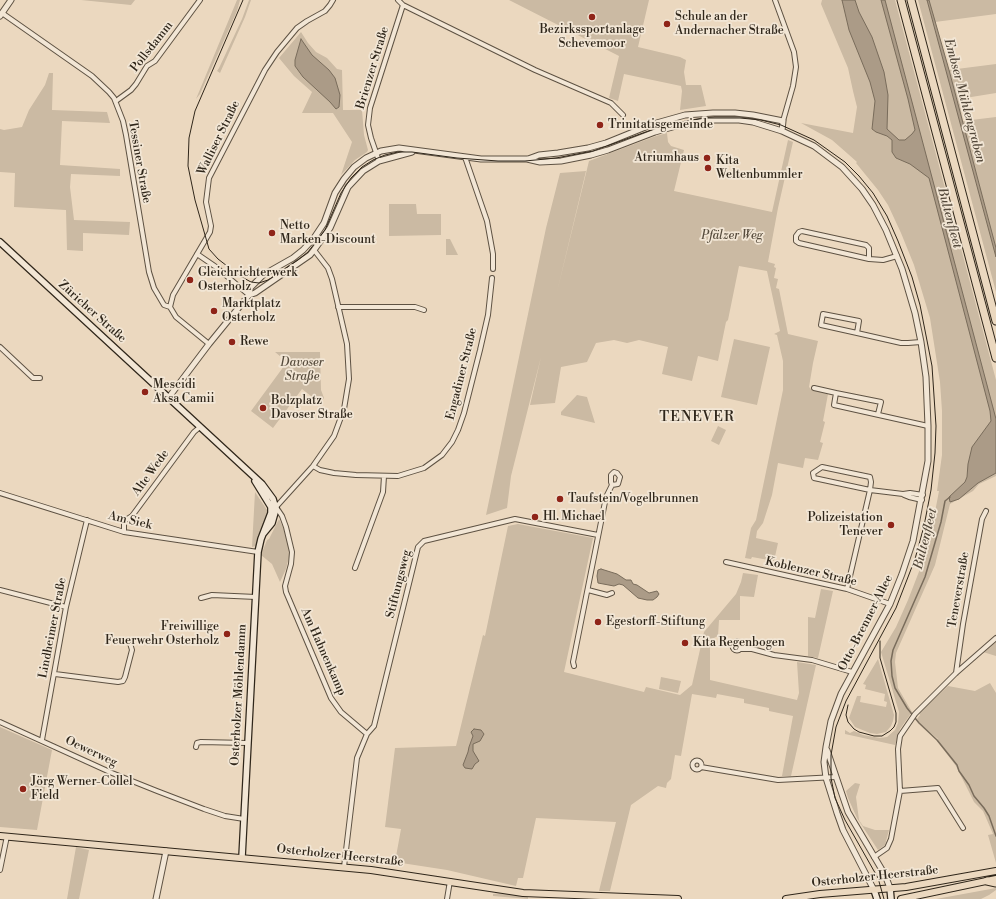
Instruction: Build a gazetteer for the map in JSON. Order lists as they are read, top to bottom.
{
  "streets": {
    "main road": ["Züricher Straße", "Osterholzer Möhlendamm", "Osterholzer Heerstraße"],
    "street": [
      "Pollsdamm",
      "Brienzer Straße",
      "Walliser Straße",
      "Tessiner Straße",
      "Engadiner Straße",
      "Alte Wede",
      "Am Siek",
      "Koblenzer Straße",
      "Stiftungsweg",
      "Teneverstraße",
      "Otto-Brenner-Allee",
      "Lindheimer Straße",
      "Am Hahnenkamp",
      "Oewerweg"
    ]
  },
  "crossings": [
    ["Pollsdamm", "Tessiner Straße"],
    ["Walliser Straße", "Tessiner Straße"],
    ["Alte Wede", "Am Siek"],
    ["Am Siek", "Lindheimer Straße"],
    ["Am Siek", "Osterholzer Möhlendamm"],
    ["Koblenzer Straße", "Otto-Brenner-Allee"],
    ["Stiftungsweg", "Am Hahnenkamp"],
    ["Otto-Brenner-Allee", "Osterholzer Heerstraße"],
    ["Lindheimer Straße", "Oewerweg"],
    ["Am Hahnenkamp", "Osterholzer Möhlendamm"],
    ["Osterholzer Möhlendamm", "Oewerweg"],
    ["Osterholzer Möhlendamm", "Osterholzer Heerstraße"]
  ],
  "districts": ["TENEVER"],
  "water": ["Embser Mühlengraben", "Bultenfleet"],
  "parks": ["Pfälzer Weg", "Davoser Straße"],
  "places": [
    "Bezirkssportanlage Schevemoor",
    "Schule an der Andernacher Straße",
    "Trinitatisgemeinde",
    "Atriumhaus",
    "Kita Weltenbummler",
    "Netto Marken-Discount",
    "Gleichrichterwerk Osterholz",
    "Marktplatz Osterholz",
    "Rewe",
    "Mescidi Aksa Camii",
    "Bolzplatz Davoser Straße",
    "Taufstein/Vogelbrunnen",
    "Hl. Michael",
    "Polizeistation Tenever",
    "Egestorff-Stiftung",
    "Freiwillige Feuerwehr Osterholz",
    "Kita Regenbogen",
    "Jörg Werner-Collel Field"
  ]
}
